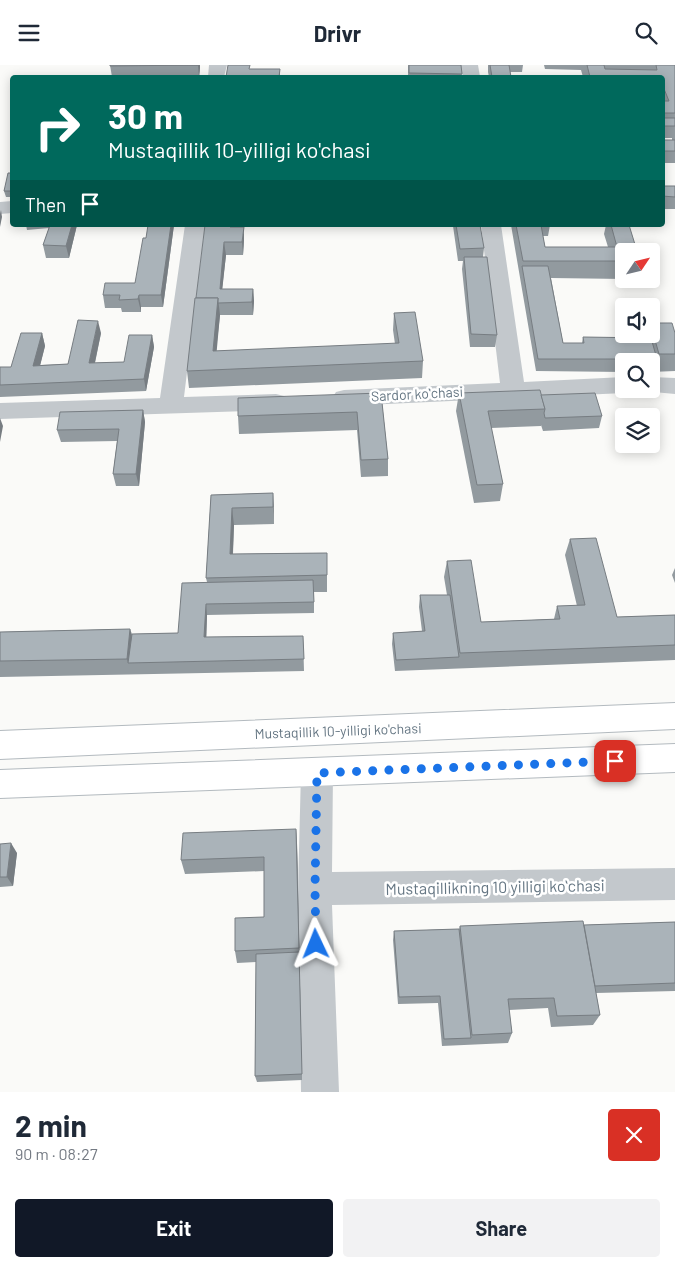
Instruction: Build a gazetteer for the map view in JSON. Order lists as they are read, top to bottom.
{
  "streets": {
    "main road": ["Mustaqillik 10-yilligi ko'chasi"],
    "street": ["Sardor koʻchasi", "Mustaqillikning 10 yilligi koʻchasi"]
  },
  "north": "top right",
  "page": {
    "header": "Drivr",
    "turn": ["30 m", "Mustaqillik 10-yilligi ko'chasi"],
    "then": "Then",
    "heading": ["2 min", "90 m · 08:27"],
    "buttons": ["Exit", "Share"]
  }
}
